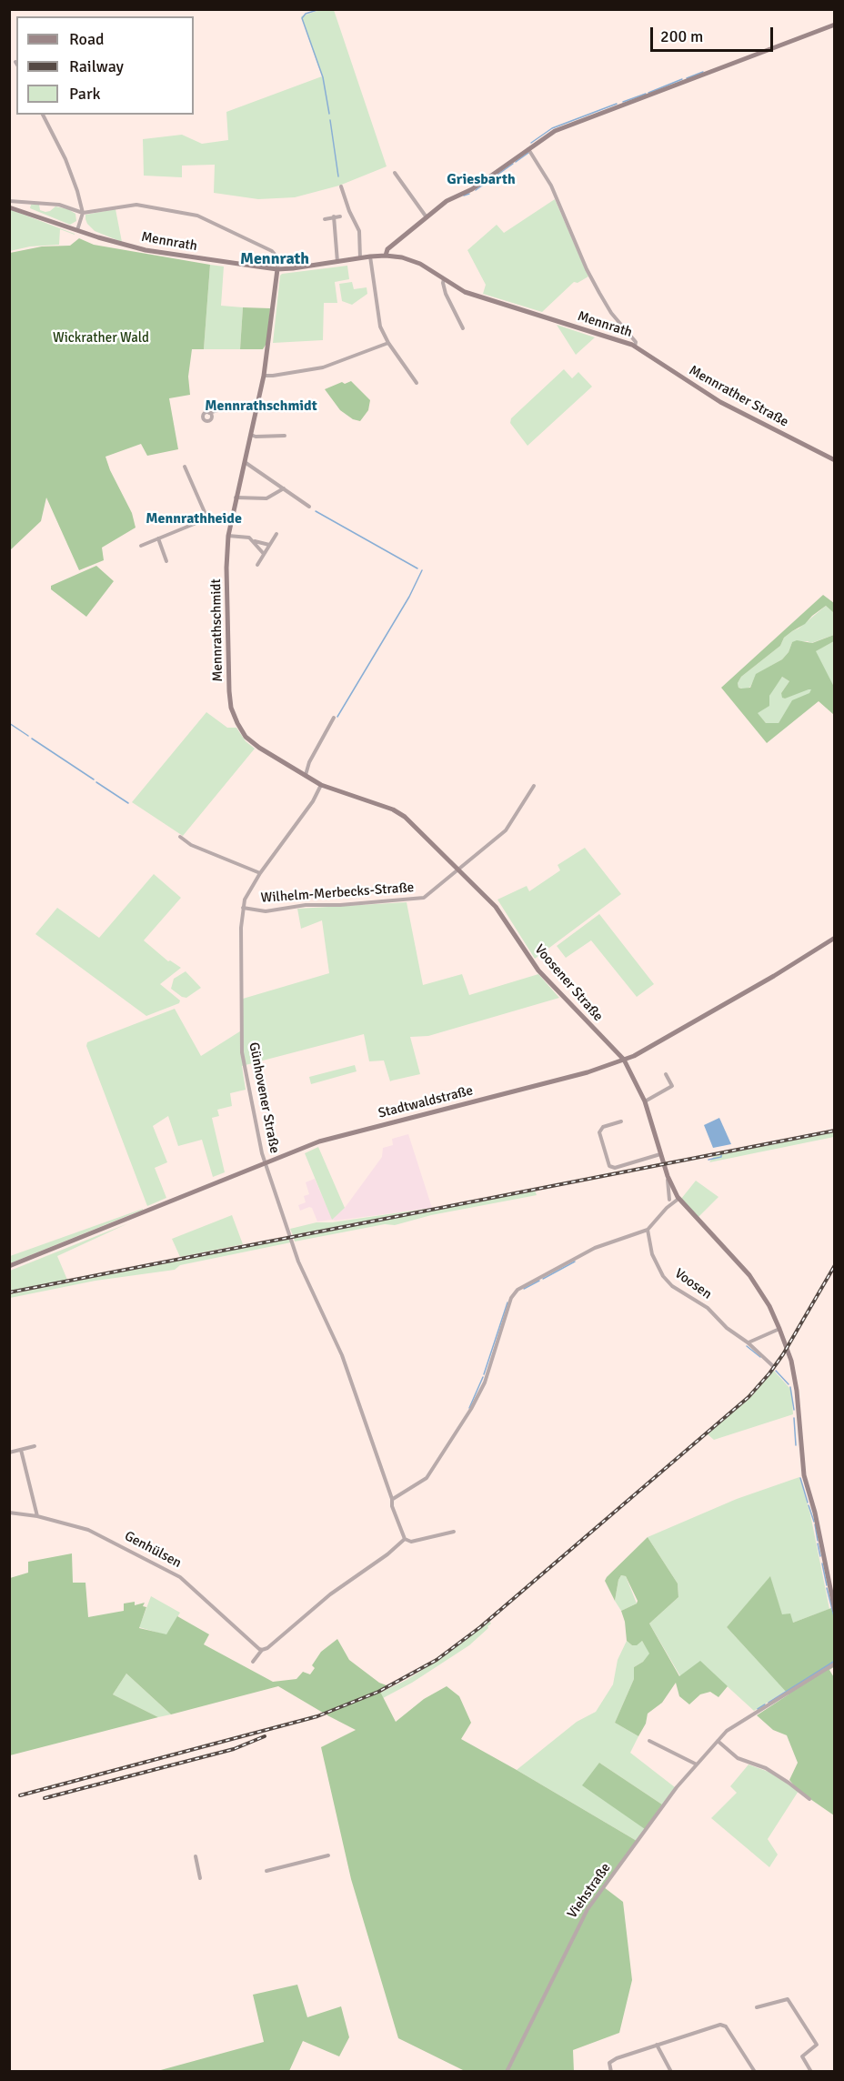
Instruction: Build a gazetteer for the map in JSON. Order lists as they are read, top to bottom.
{
  "streets": {
    "street": [
      "Mennrath",
      "Mennrather Straße",
      "Mennrathschmidt",
      "Wilhelm-Merbecks-Straße",
      "Voosener Straße",
      "Günhovener Straße",
      "Stadtwaldstraße",
      "Voosen",
      "Genhülsen",
      "Viehstraße"
    ]
  },
  "crossings": [
    ["Mennrath", "Mennrather Straße"],
    ["Mennrath", "Mennrathschmidt"],
    ["Mennrathschmidt", "Voosener Straße"],
    ["Wilhelm-Merbecks-Straße", "Voosener Straße"],
    ["Wilhelm-Merbecks-Straße", "Günhovener Straße"],
    ["Voosener Straße", "Günhovener Straße"],
    ["Voosener Straße", "Stadtwaldstraße"],
    ["Günhovener Straße", "Stadtwaldstraße"]
  ],
  "districts": [
    "Griesbarth",
    "Mennrath",
    "Mennrathschmidt",
    "Mennrathheide"
  ],
  "parks": ["Wickrather Wald"],
  "legend": ["Road", "Railway", "Park"],
  "scale_bar": "200 m"
}
